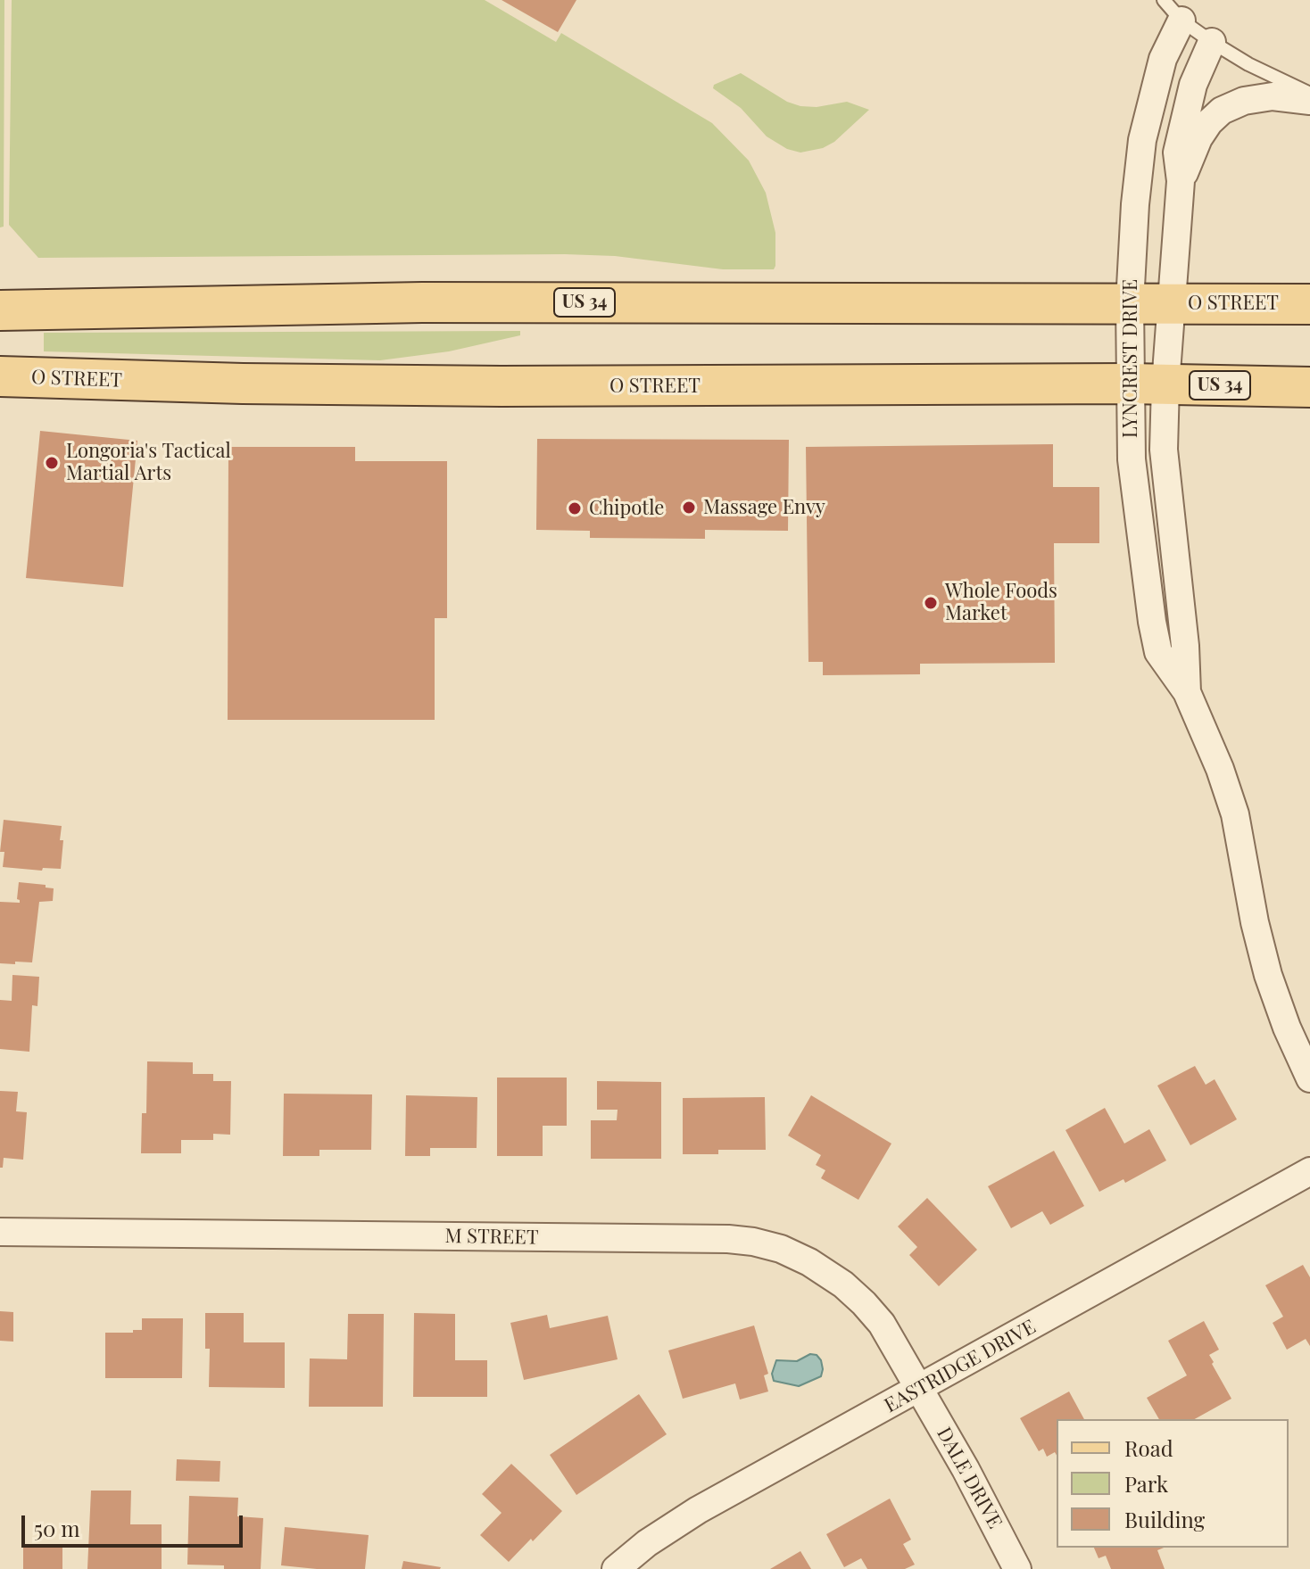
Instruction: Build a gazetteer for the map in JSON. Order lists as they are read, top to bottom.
{
  "streets": {
    "main road": ["US 34", "O STREET"],
    "street": [
      "LYNCREST DRIVE",
      "M STREET",
      "EASTRIDGE DRIVE",
      "DALE DRIVE"
    ]
  },
  "crossings": [
    ["O STREET", "LYNCREST DRIVE"],
    ["M STREET", "EASTRIDGE DRIVE"],
    ["M STREET", "DALE DRIVE"],
    ["EASTRIDGE DRIVE", "DALE DRIVE"]
  ],
  "places": [
    "Longoria's Tactical Martial Arts",
    "Massage Envy",
    "Chipotle",
    "Whole Foods Market"
  ],
  "legend": ["Road", "Park", "Building"],
  "scale_bar": "50 m"
}
